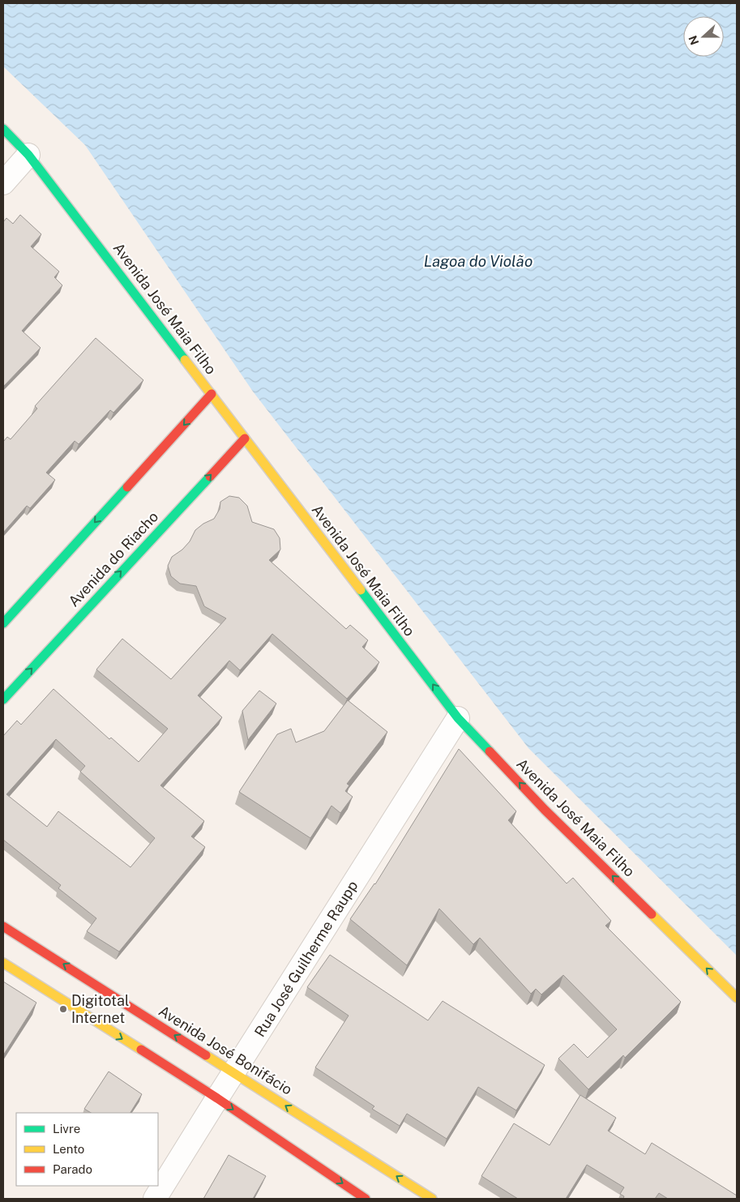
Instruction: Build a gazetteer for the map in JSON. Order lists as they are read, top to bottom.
{
  "streets": {
    "street": [
      "Avenida José Maia Filho",
      "Avenida do Riacho",
      "Rua José Guilherme Raupp",
      "Avenida José Bonifácio"
    ]
  },
  "crossings": [
    ["Avenida José Maia Filho", "Avenida do Riacho"],
    ["Avenida José Maia Filho", "Rua José Guilherme Raupp"],
    ["Rua José Guilherme Raupp", "Avenida José Bonifácio"]
  ],
  "one_way": ["Avenida José Maia Filho"],
  "water": ["Lagoa do Violão"],
  "places": ["Digitotal Internet"],
  "legend": ["Livre", "Lento", "Parado"],
  "north": "left"
}
